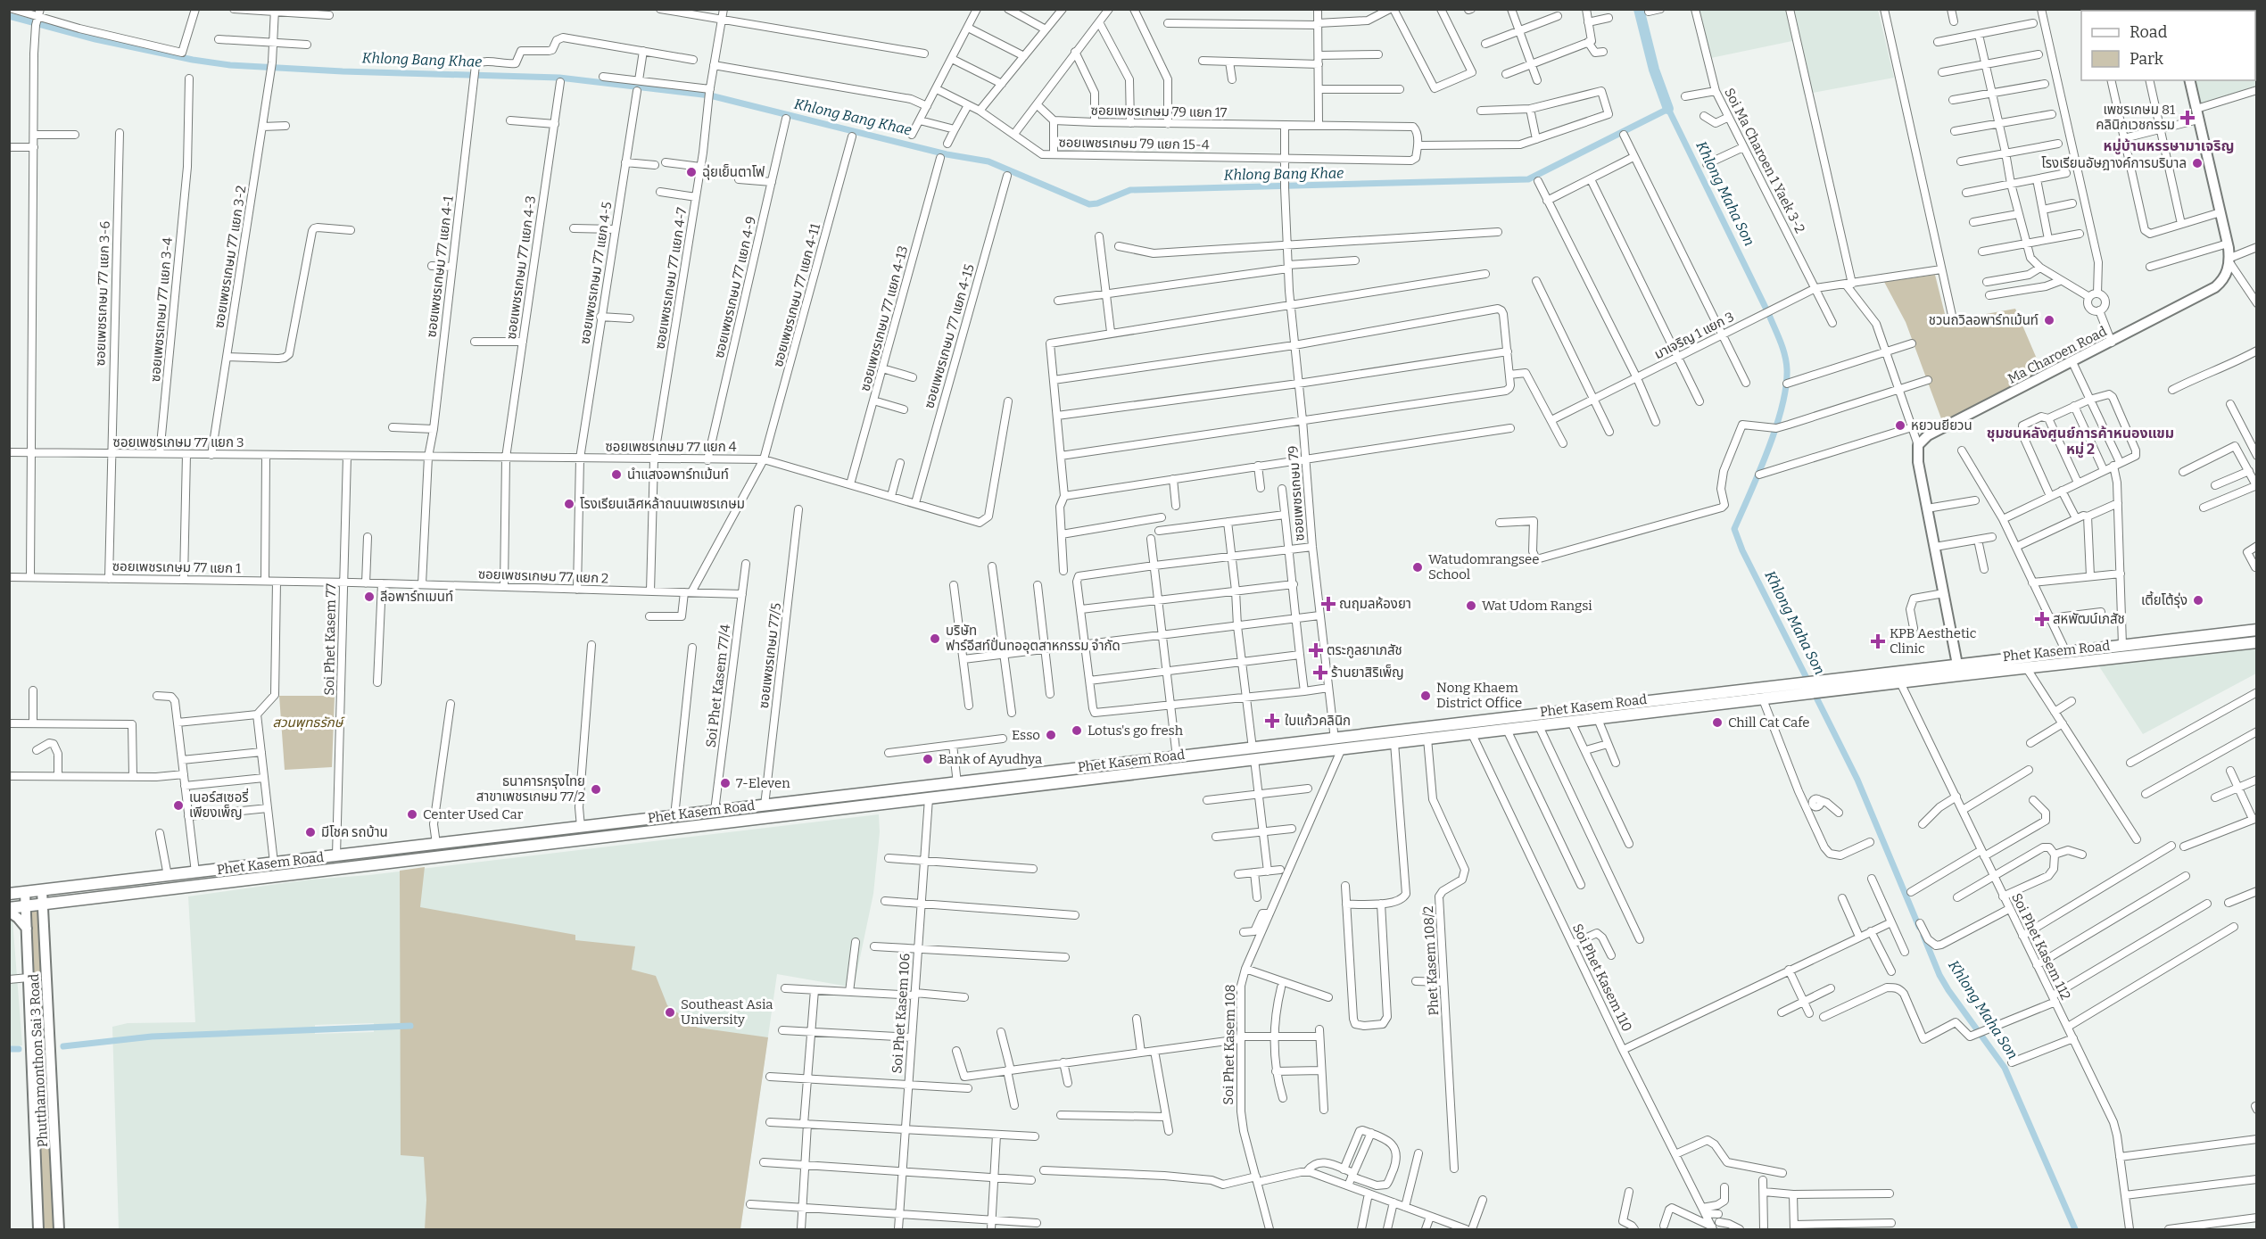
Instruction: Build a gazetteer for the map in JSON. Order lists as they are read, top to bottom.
{
  "streets": {
    "main road": ["Ma Charoen Road", "Phet Kasem Road", "Phutthamonthon Sai 3 Road"],
    "street": [
      "ซอยเพชรเกษม 79 แยก 17",
      "ซอยเพชรเกษม 79 แยก 15-4",
      "Soi Ma Charoen 1 Yaek 3-2",
      "ซอยเพชรเกษม 77 แยก 3-2",
      "ซอยเพชรเกษม 77 แยก 4-1",
      "ซอยเพชรเกษม 77 แยก 4-3",
      "ซอยเพชรเกษม 77 แยก 4-5",
      "ซอยเพชรเกษม 77 แยก 4-7",
      "ซอยเพชรเกษม 77 แยก 4-9",
      "ซอยเพชรเกษม 77 แยก 3-6",
      "ซอยเพชรเกษม 77 แยก 4-11",
      "ซอยเพชรเกษม 77 แยก 3-4",
      "ซอยเพชรเกษม 77 แยก 4-13",
      "มาเจริญ 1 แยก 3",
      "ซอยเพชรเกษม 77 แยก 4-15",
      "ซอยเพชรเกษม 77 แยก 3",
      "ซอยเพชรเกษม 77 แยก 4",
      "ซอยเพชรเกษม 79",
      "ซอยเพชรเกษม 77 แยก 1",
      "ซอยเพชรเกษม 77 แยก 2",
      "Soi Phet Kasem 77",
      "ซอยเพชรเกษม 77/5",
      "Soi Phet Kasem 77/4",
      "Soi Phet Kasem 112",
      "Phet Kasem 108/2",
      "Soi Phet Kasem 110",
      "Soi Phet Kasem 106",
      "Soi Phet Kasem 108"
    ]
  },
  "crossings": [
    ["ซอยเพชรเกษม 79 แยก 17", "ซอยเพชรเกษม 79 แยก 15-4"],
    ["ซอยเพชรเกษม 79 แยก 15-4", "ซอยเพชรเกษม 79"],
    ["Soi Ma Charoen 1 Yaek 3-2", "มาเจริญ 1 แยก 3"],
    ["ซอยเพชรเกษม 77 แยก 3-2", "ซอยเพชรเกษม 77 แยก 3"],
    ["ซอยเพชรเกษม 77 แยก 4-1", "ซอยเพชรเกษม 77 แยก 4"],
    ["ซอยเพชรเกษม 77 แยก 4-1", "ซอยเพชรเกษม 77 แยก 2"],
    ["ซอยเพชรเกษม 77 แยก 4-3", "ซอยเพชรเกษม 77 แยก 4"],
    ["ซอยเพชรเกษม 77 แยก 4-3", "ซอยเพชรเกษม 77 แยก 2"],
    ["ซอยเพชรเกษม 77 แยก 4-5", "ซอยเพชรเกษม 77 แยก 4"],
    ["ซอยเพชรเกษม 77 แยก 4-5", "ซอยเพชรเกษม 77 แยก 2"],
    ["ซอยเพชรเกษม 77 แยก 4-7", "ซอยเพชรเกษม 77 แยก 4"],
    ["ซอยเพชรเกษม 77 แยก 4-7", "ซอยเพชรเกษม 77 แยก 2"],
    ["ซอยเพชรเกษม 77 แยก 4-9", "ซอยเพชรเกษม 77 แยก 4"],
    ["ซอยเพชรเกษม 77 แยก 3-6", "ซอยเพชรเกษม 77 แยก 3"],
    ["ซอยเพชรเกษม 77 แยก 3-6", "ซอยเพชรเกษม 77 แยก 1"],
    ["ซอยเพชรเกษม 77 แยก 4-11", "ซอยเพชรเกษม 77 แยก 4"],
    ["ซอยเพชรเกษม 77 แยก 4-11", "ซอยเพชรเกษม 77 แยก 2"],
    ["ซอยเพชรเกษม 77 แยก 3-4", "ซอยเพชรเกษม 77 แยก 3"],
    ["ซอยเพชรเกษม 77 แยก 4-13", "ซอยเพชรเกษม 77 แยก 4"],
    ["ซอยเพชรเกษม 77 แยก 4-15", "ซอยเพชรเกษม 77 แยก 4"],
    ["ซอยเพชรเกษม 77 แยก 3", "ซอยเพชรเกษม 77 แยก 4"],
    ["ซอยเพชรเกษม 77 แยก 3", "Soi Phet Kasem 77"],
    ["ซอยเพชรเกษม 77 แยก 4", "Soi Phet Kasem 77"],
    ["ซอยเพชรเกษม 79", "Phet Kasem Road"],
    ["ซอยเพชรเกษม 77 แยก 1", "ซอยเพชรเกษม 77 แยก 2"],
    ["ซอยเพชรเกษม 77 แยก 1", "Soi Phet Kasem 77"],
    ["ซอยเพชรเกษม 77 แยก 2", "Soi Phet Kasem 77"],
    ["ซอยเพชรเกษม 77 แยก 2", "Soi Phet Kasem 77/4"],
    ["Soi Phet Kasem 77", "Phet Kasem Road"],
    ["Phet Kasem Road", "ซอยเพชรเกษม 77/5"],
    ["Phet Kasem Road", "Soi Phet Kasem 77/4"],
    ["Phet Kasem Road", "Soi Phet Kasem 112"],
    ["Phet Kasem Road", "Phet Kasem 108/2"],
    ["Phet Kasem Road", "Soi Phet Kasem 110"],
    ["Phet Kasem Road", "Soi Phet Kasem 106"],
    ["Phet Kasem Road", "Soi Phet Kasem 108"],
    ["Phet Kasem Road", "Phutthamonthon Sai 3 Road"]
  ],
  "districts": ["หมู่บ้านหรรษามาเจริญ", "ชุมชนหลังศูนย์การค้าหนองแขม หมู่ 2"],
  "water": ["Khlong Bang Khae", "Khlong Maha Son"],
  "parks": ["สวนพุทธรักษ์"],
  "places": {
    "health": [
      "เพชรเกษม 81 คลินิกเวชกรรม",
      "ณฤมลห้องยา",
      "สหพัฒน์เภสัช",
      "KPB Aesthetic Clinic",
      "ตระกูลยาเภสัช",
      "ร้านยาสิริเพ็ญ",
      "ใบแก้วคลินิก"
    ],
    "other": [
      "โรงเรียนอัษฎางค์การบริบาล",
      "ฉุ่ยเย็นตาโฟ",
      "ชวนถวิลอพาร์ทเม้นท์",
      "หยวนยียวน",
      "นำแสงอพาร์ทเม้นท์",
      "โรงเรียนเลิศหล้าถนนเพชรเกษม",
      "Watudomrangsee School",
      "ลีอพาร์ทเมนท์",
      "เตี้ยโต้รุ่ง",
      "Wat Udom Rangsi",
      "บริษัท ฟาร์อีสท์ปั่นทออุตสาหกรรม จำกัด",
      "Nong Khaem District Office",
      "Chill Cat Cafe",
      "Lotus's go fresh",
      "Esso",
      "Bank of Ayudhya",
      "7-Eleven",
      "ธนาคารกรุงไทย สาขาเพชรเกษม 77/2",
      "เนอร์สเซอรี่ เพียงเพ็ญ",
      "Center Used Car",
      "มีโชค รถบ้าน",
      "Southeast Asia University"
    ]
  },
  "legend": ["Road", "Park"]
}
